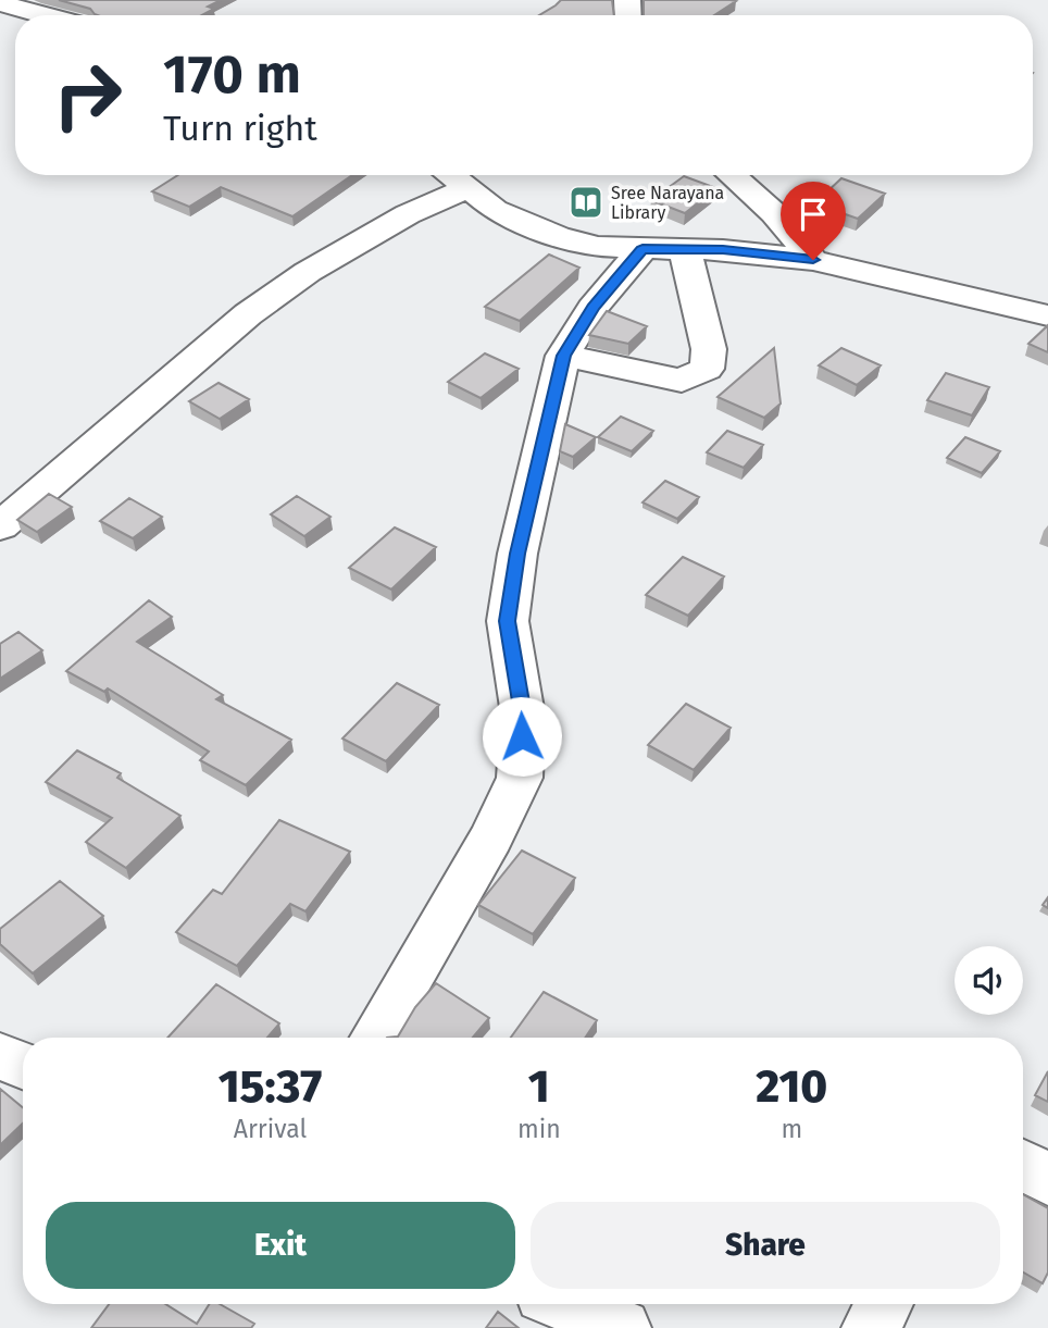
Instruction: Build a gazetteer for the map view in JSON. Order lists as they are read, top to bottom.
{
  "places": {
    "library": ["Sree Narayana Library"]
  },
  "page": {
    "turn": ["170 m", "Turn right"],
    "eta": [
      "15:37",
      "Arrival",
      "1",
      "min",
      "210",
      "m"
    ],
    "buttons": ["Exit", "Share"]
  }
}
